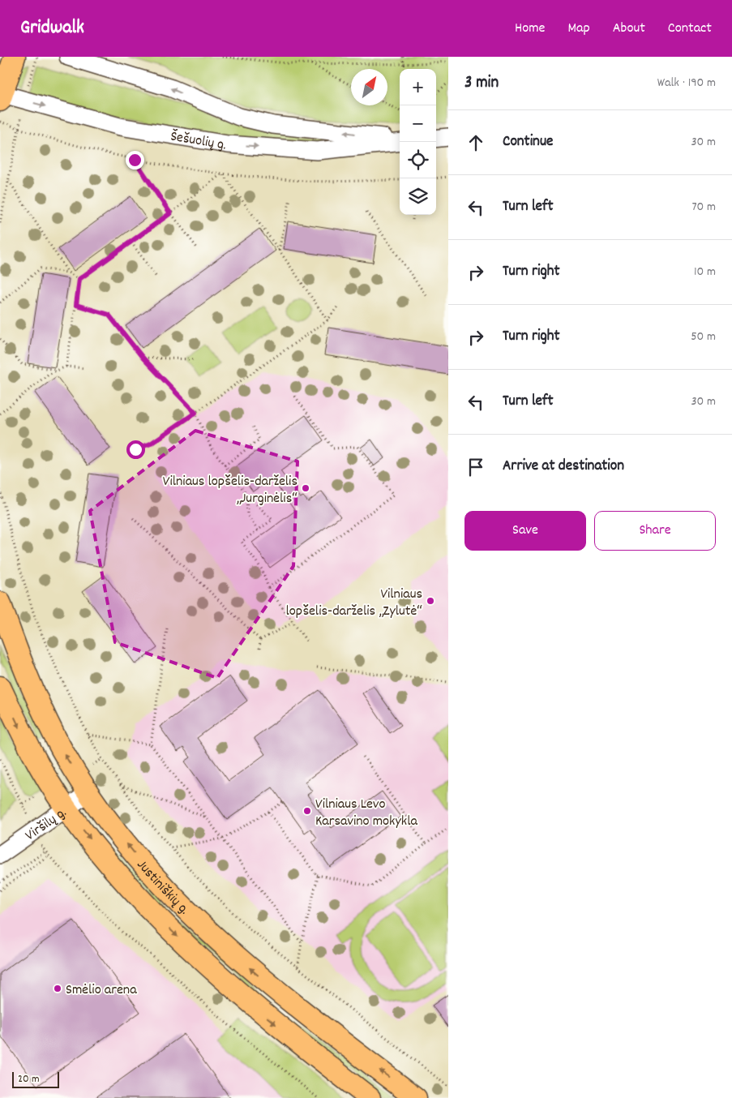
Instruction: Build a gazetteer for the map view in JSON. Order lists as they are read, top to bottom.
{
  "streets": {
    "main road": ["Justiniškių g."],
    "street": ["Šešuolių g.", "Viršilų g."]
  },
  "crossings": [
    ["Viršilų g.", "Justiniškių g."]
  ],
  "places": [
    "Vilniaus lopšelis-darželis „Jurginėlis“",
    "Vilniaus lopšelis-darželis „Zylutė“",
    "Vilniaus Levo Karsavino mokykla",
    "Smėlio arena"
  ],
  "scale_bar": "20 m",
  "north": "top right",
  "page": {
    "header": "Gridwalk",
    "nav": [
      "Home",
      "Map",
      "About",
      "Contact"
    ],
    "heading": ["3 min", "Walk · 190 m"],
    "map_buttons": ["+", "−"],
    "list": [
      ["Continue", "30 m"],
      ["Turn left", "70 m"],
      ["Turn right", "10 m"],
      ["Turn right", "50 m"],
      ["Turn left", "30 m"],
      "Arrive at destination"
    ],
    "buttons": ["Save", "Share"],
    "scale": "20 m"
  }
}
